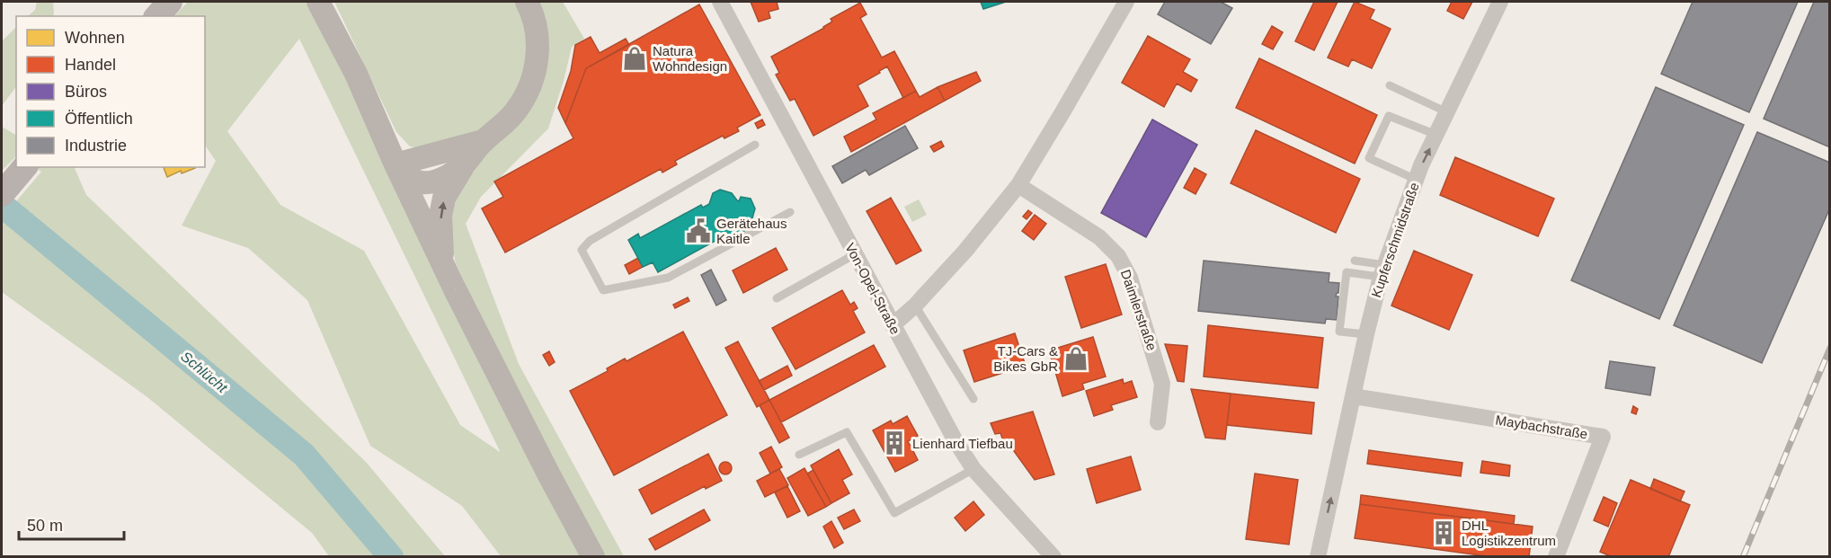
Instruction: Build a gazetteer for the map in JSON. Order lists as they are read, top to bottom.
{
  "streets": {
    "street": [
      "Kupferschmidstraße",
      "Von-Opel-Straße",
      "Daimlerstraße",
      "Maybachstraße"
    ]
  },
  "crossings": [
    ["Kupferschmidstraße", "Maybachstraße"]
  ],
  "one_way": ["Kupferschmidstraße"],
  "water": ["Schlücht"],
  "places": {
    "shop": ["Natura Wohndesign", "TJ-Cars & Bikes GbR"],
    "public building": ["Gerätehaus Kaitle"],
    "building": ["Lienhard Tiefbau", "DHL Logistikzentrum"]
  },
  "legend": [
    "Wohnen",
    "Handel",
    "Büros",
    "Öffentlich",
    "Industrie"
  ],
  "scale_bar": "50 m"
}
